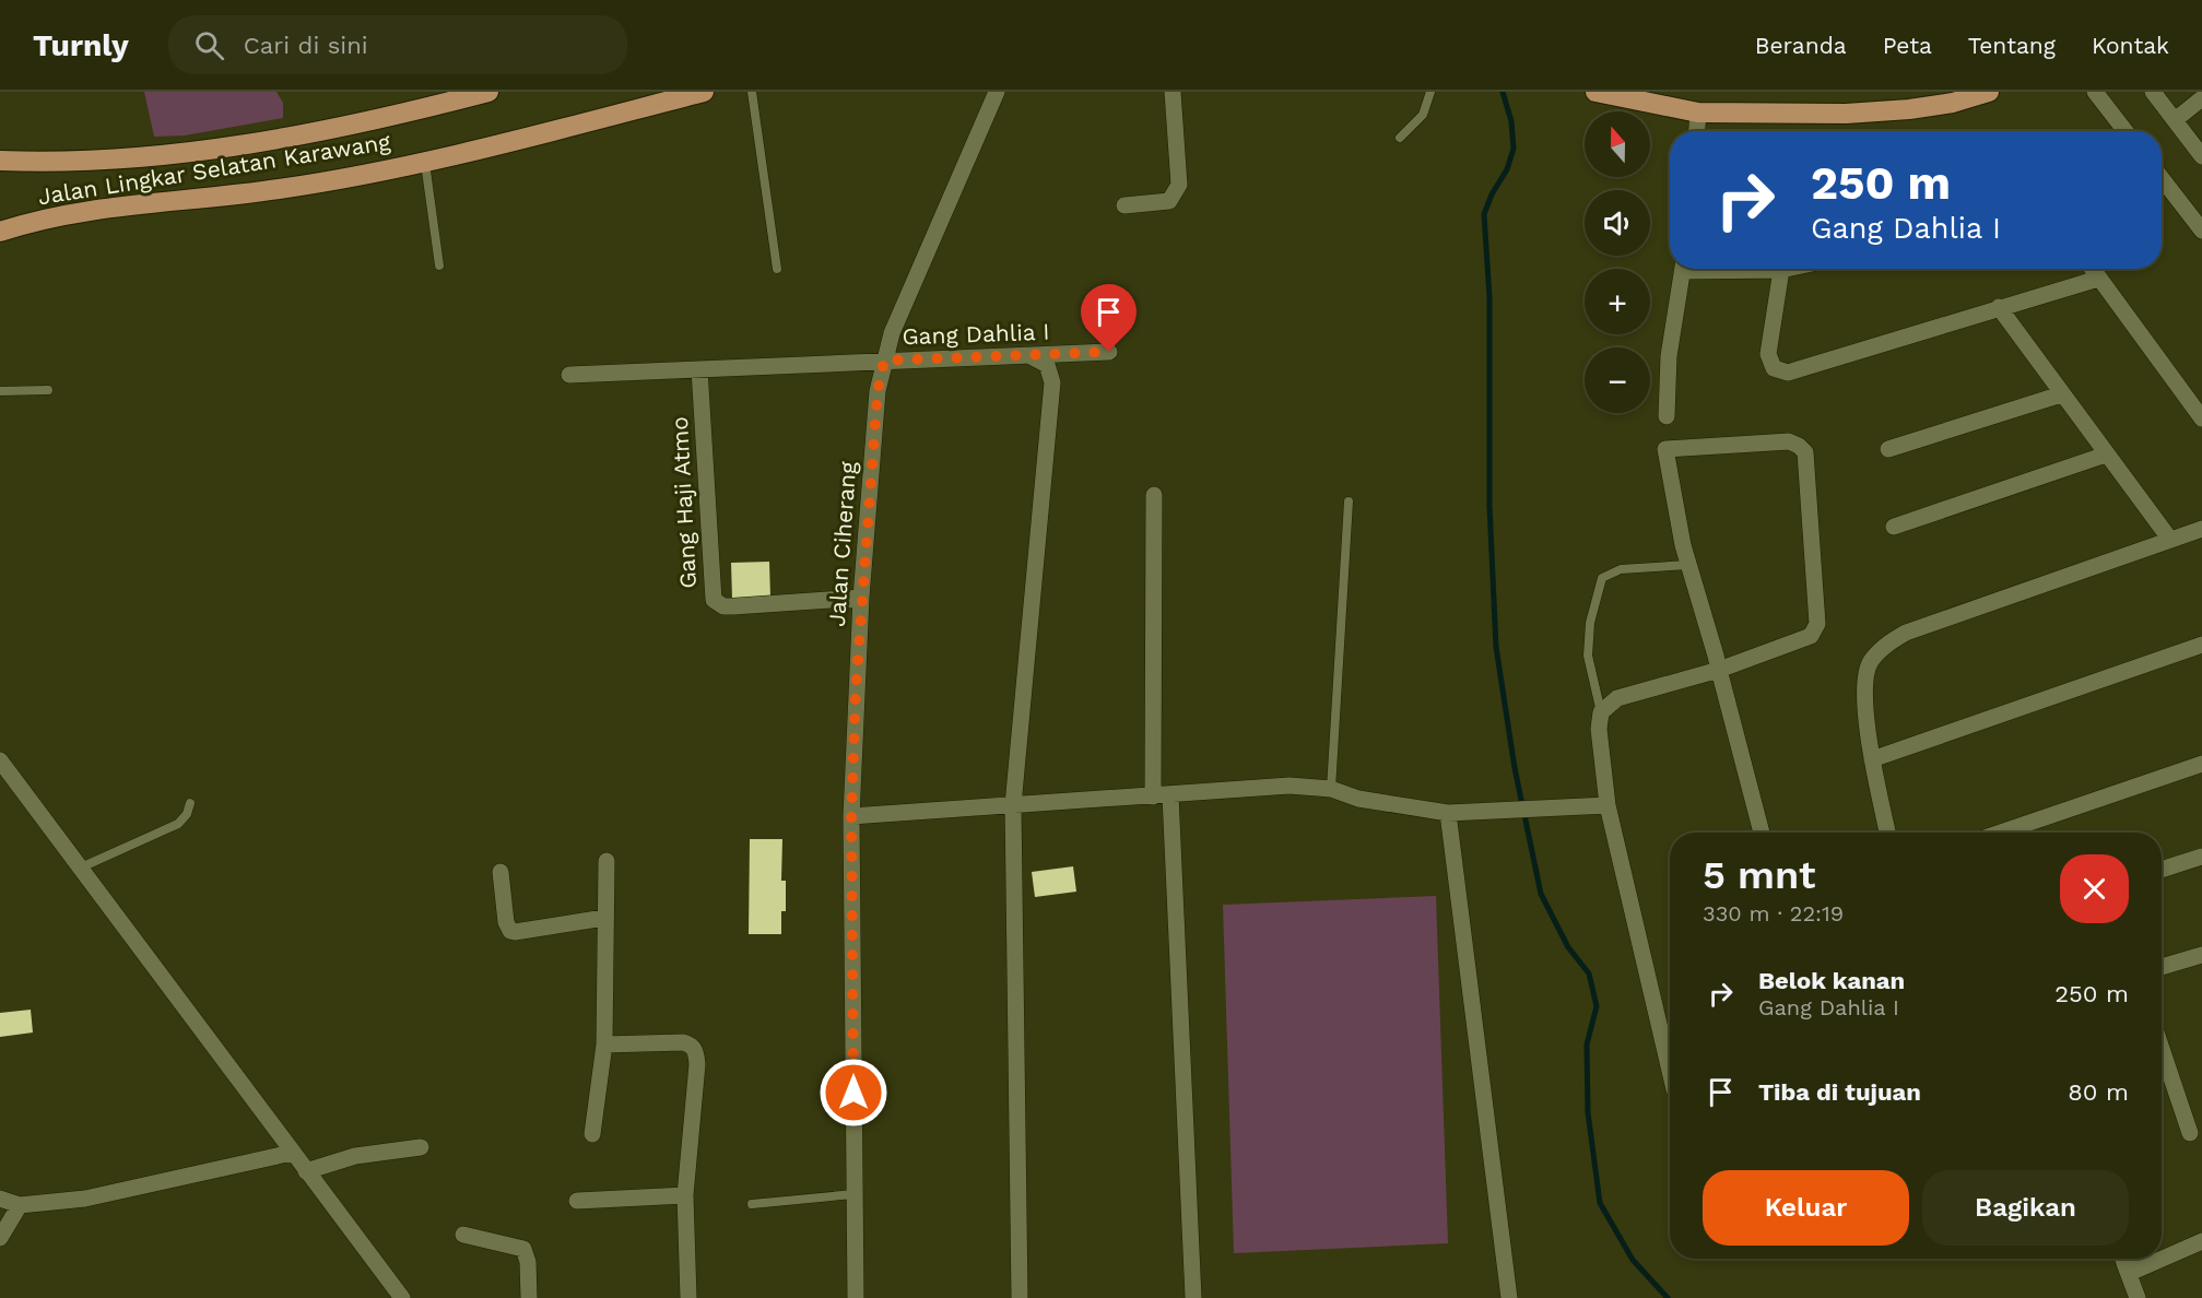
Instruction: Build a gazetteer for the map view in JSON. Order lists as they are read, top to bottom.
{
  "streets": {
    "main road": ["Jalan Lingkar Selatan Karawang"],
    "street": ["Gang Dahlia I", "Gang Haji Atmo", "Jalan Ciherang"]
  },
  "crossings": [
    ["Gang Dahlia I", "Gang Haji Atmo"],
    ["Gang Dahlia I", "Jalan Ciherang"],
    ["Gang Haji Atmo", "Jalan Ciherang"]
  ],
  "north": "top",
  "page": {
    "header": "Turnly",
    "search": "Cari di sini",
    "nav": [
      "Beranda",
      "Peta",
      "Tentang",
      "Kontak"
    ],
    "map_buttons": ["+", "−"],
    "turn": ["250 m", "Gang Dahlia I"],
    "heading": ["5 mnt", "330 m · 22:19"],
    "list": [
      {
        "name": "Belok kanan",
        "note": "Gang Dahlia I",
        "value": "250 m"
      },
      {
        "name": "Tiba di tujuan",
        "value": "80 m"
      }
    ],
    "buttons": ["Keluar", "Bagikan"]
  }
}
